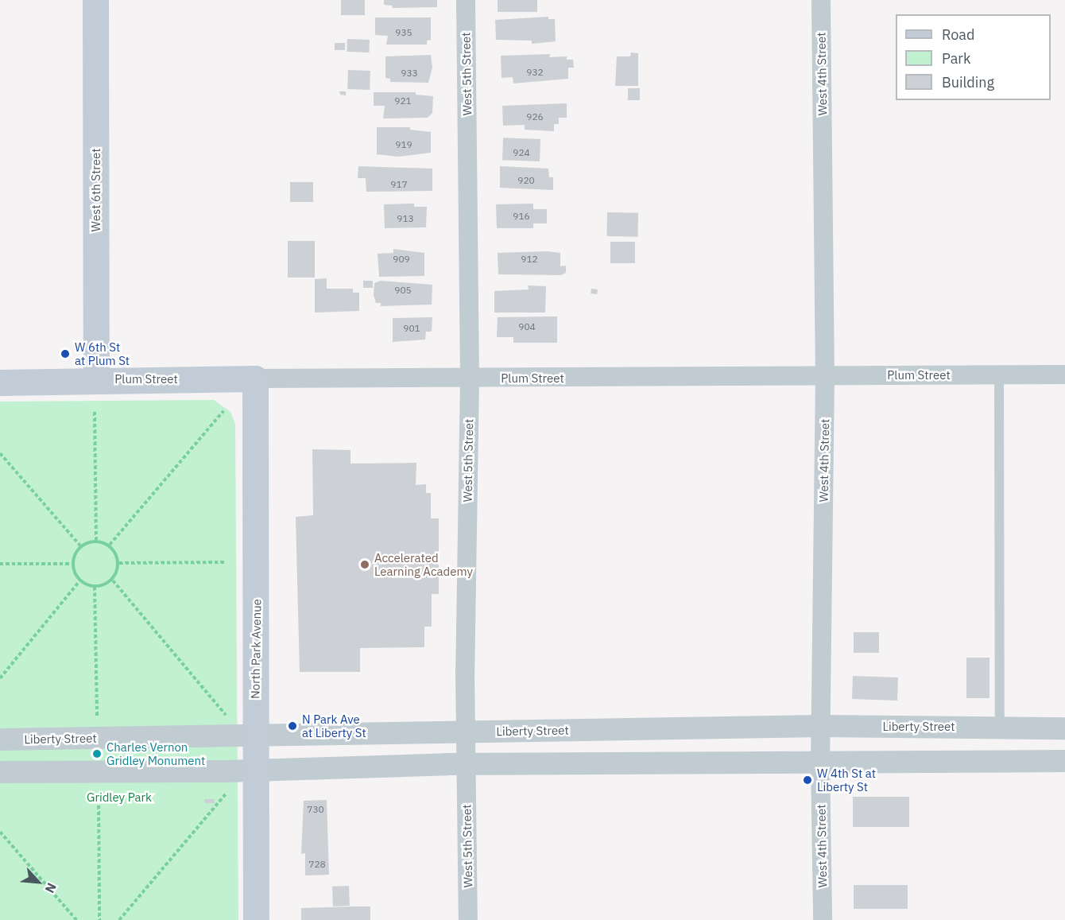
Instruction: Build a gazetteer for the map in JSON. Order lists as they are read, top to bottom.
{
  "streets": {
    "main road": ["West 6th Street", "Plum Street", "North Park Avenue"],
    "street": ["West 5th Street", "West 4th Street", "Liberty Street"]
  },
  "crossings": [
    ["West 5th Street", "Plum Street"],
    ["West 5th Street", "Liberty Street"],
    ["West 4th Street", "Plum Street"],
    ["West 4th Street", "Liberty Street"],
    ["West 6th Street", "Plum Street"],
    ["Plum Street", "North Park Avenue"],
    ["North Park Avenue", "Liberty Street"]
  ],
  "parks": ["Gridley Park"],
  "places": [
    "W 6th St at Plum St",
    "Accelerated Learning Academy",
    "N Park Ave at Liberty St",
    "Charles Vernon Gridley Monument",
    "W 4th St at Liberty St"
  ],
  "house_numbers": [
    "935",
    "932",
    "933",
    "921",
    "926",
    "919",
    "924",
    "920",
    "917",
    "916",
    "913",
    "909",
    "912",
    "905",
    "904",
    "901",
    "730",
    "728"
  ],
  "legend": ["Road", "Park", "Building"],
  "north": "bottom right"
}
